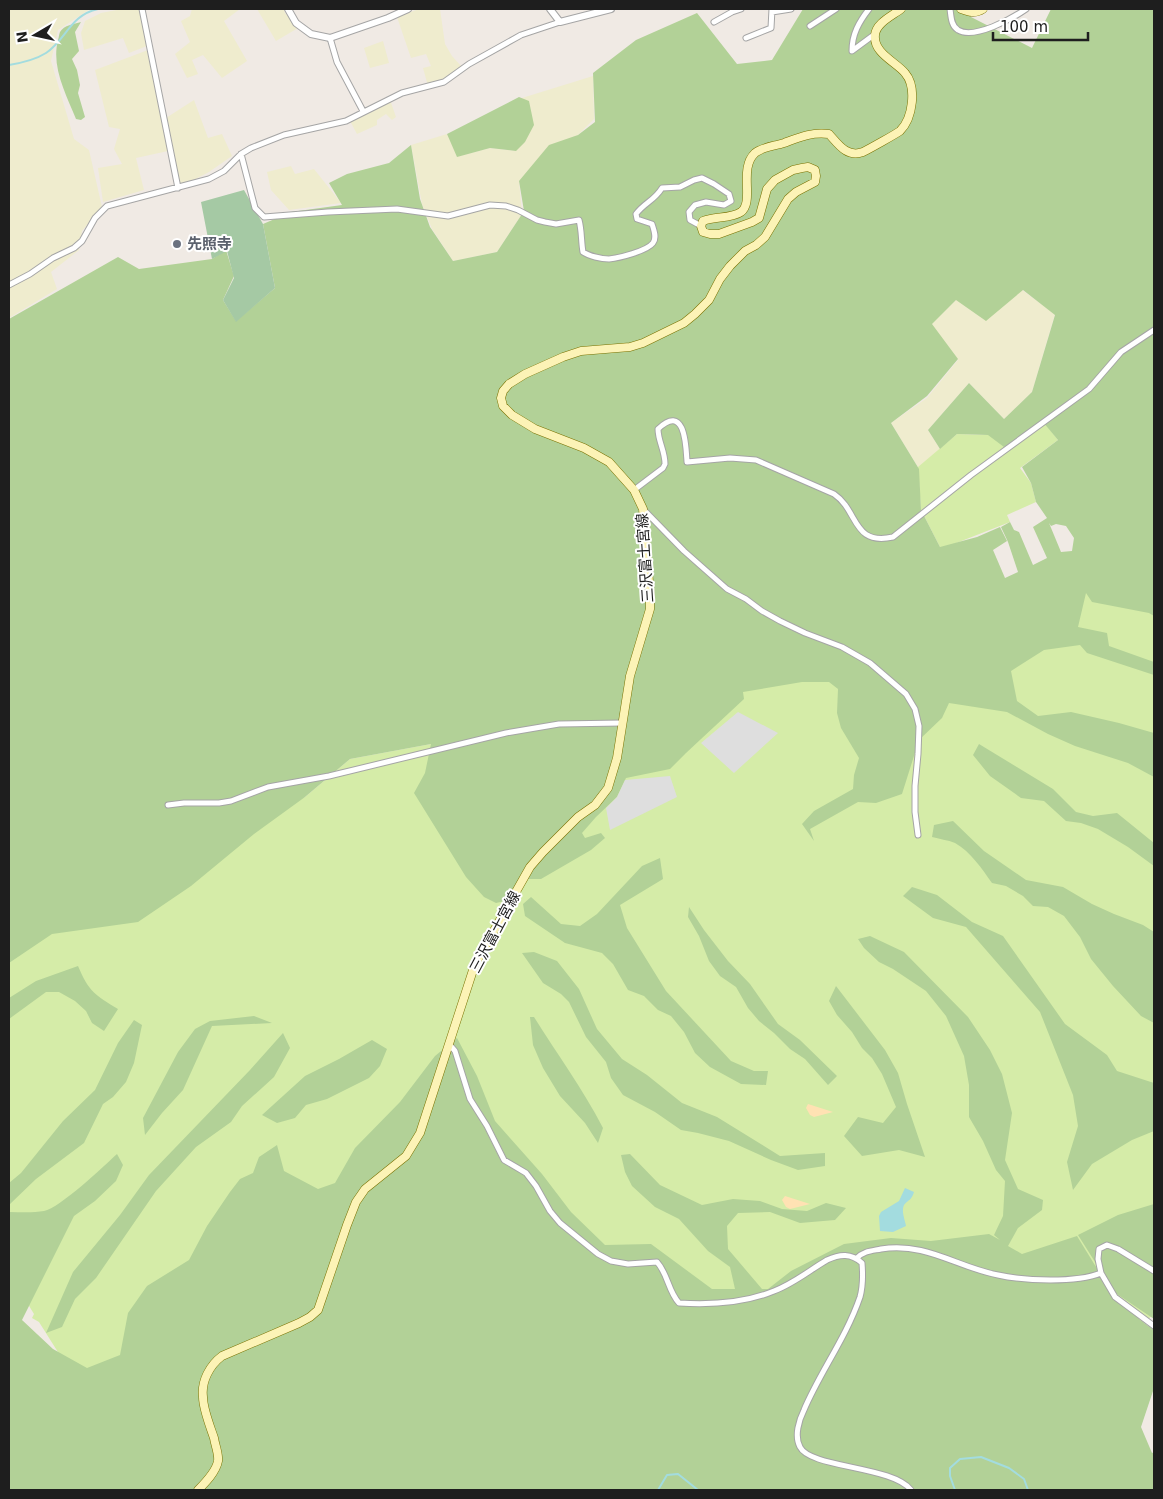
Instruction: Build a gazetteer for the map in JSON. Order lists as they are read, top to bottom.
{
  "streets": {
    "main road": ["三沢富士宮線"]
  },
  "places": ["先照寺"],
  "scale_bar": "100 m",
  "north": "left"
}
